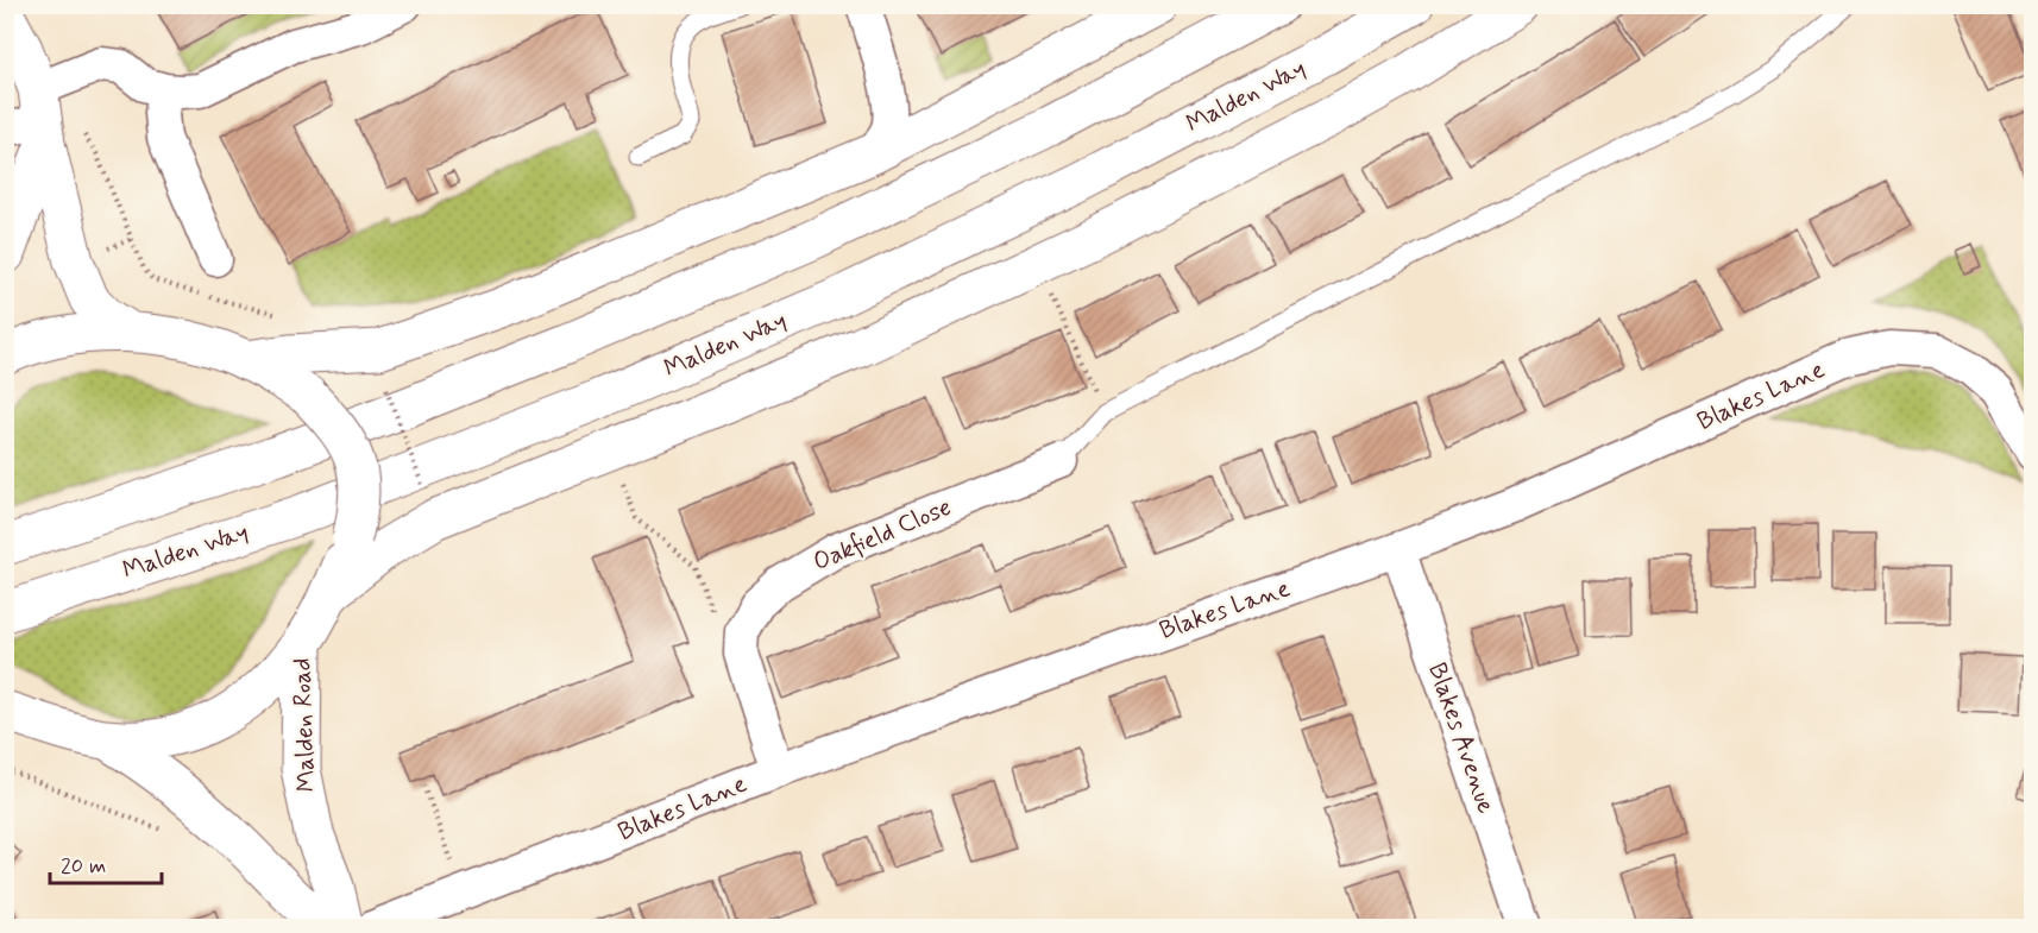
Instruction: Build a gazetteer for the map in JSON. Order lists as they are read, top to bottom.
{
  "streets": {
    "main road": ["Malden Way", "Malden Road"],
    "street": ["Blakes Lane", "Oakfield Close", "Blakes Avenue"]
  },
  "crossings": [
    ["Blakes Lane", "Blakes Avenue"]
  ],
  "scale_bar": "20 m"
}
